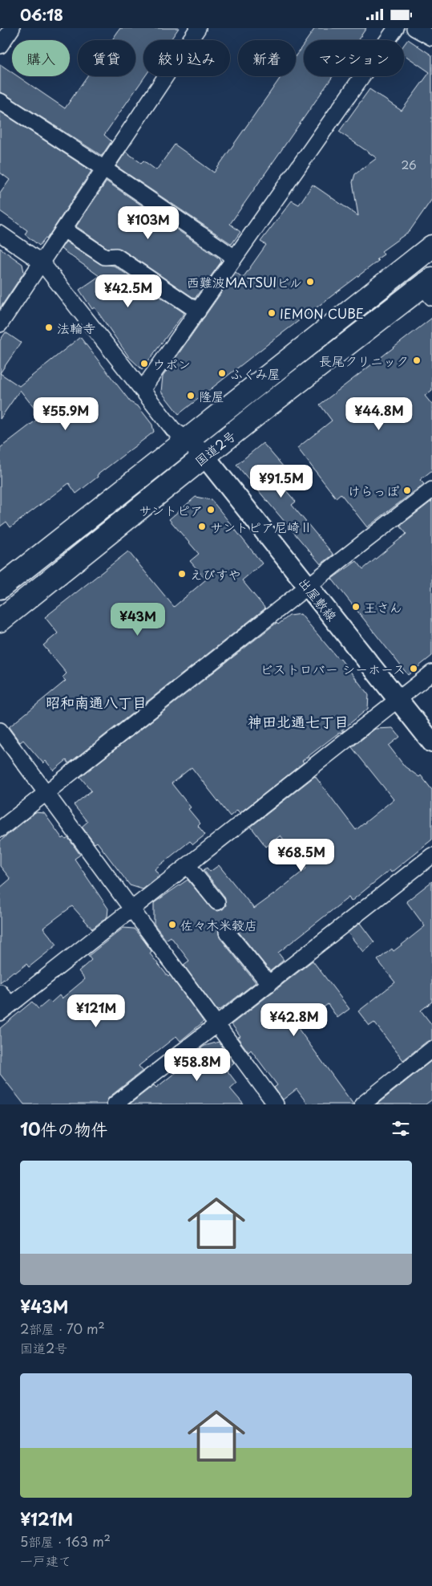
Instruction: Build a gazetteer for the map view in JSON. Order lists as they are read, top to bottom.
{
  "streets": {
    "highway": ["国道2号"],
    "street": ["出屋敷線"]
  },
  "crossings": [
    ["国道2号", "出屋敷線"]
  ],
  "districts": ["昭和南通八丁目", "神田北通七丁目"],
  "places": [
    "西難波MATSUIビル",
    "IEMON CUBE",
    "法輪寺",
    "長尾クリニック",
    "ウポン",
    "ふくみ屋",
    "隆屋",
    "けらっぽ",
    "サントピア",
    "サントピア尼崎Ⅱ",
    "えびすや",
    "王さん",
    "ビストロバー シーホース",
    "佐々木米穀店"
  ],
  "house_numbers": ["26"],
  "page": {
    "status": "06:18",
    "chip": [
      "購入",
      "賃貸",
      "絞り込み",
      "新着",
      "マンション"
    ],
    "price": [
      "¥103M",
      "¥42.5M",
      "¥55.9M",
      "¥44.8M",
      "¥91.5M",
      "¥43M",
      "¥68.5M",
      "¥121M",
      "¥42.8M",
      "¥58.8M"
    ],
    "heading": "10件の物件",
    "list": [
      {
        "name": "¥43M",
        "note": "2部屋 · 70 m² · 国道2号"
      },
      {
        "name": "¥121M",
        "note": "5部屋 · 163 m² · 一戸建て"
      }
    ]
  }
}
